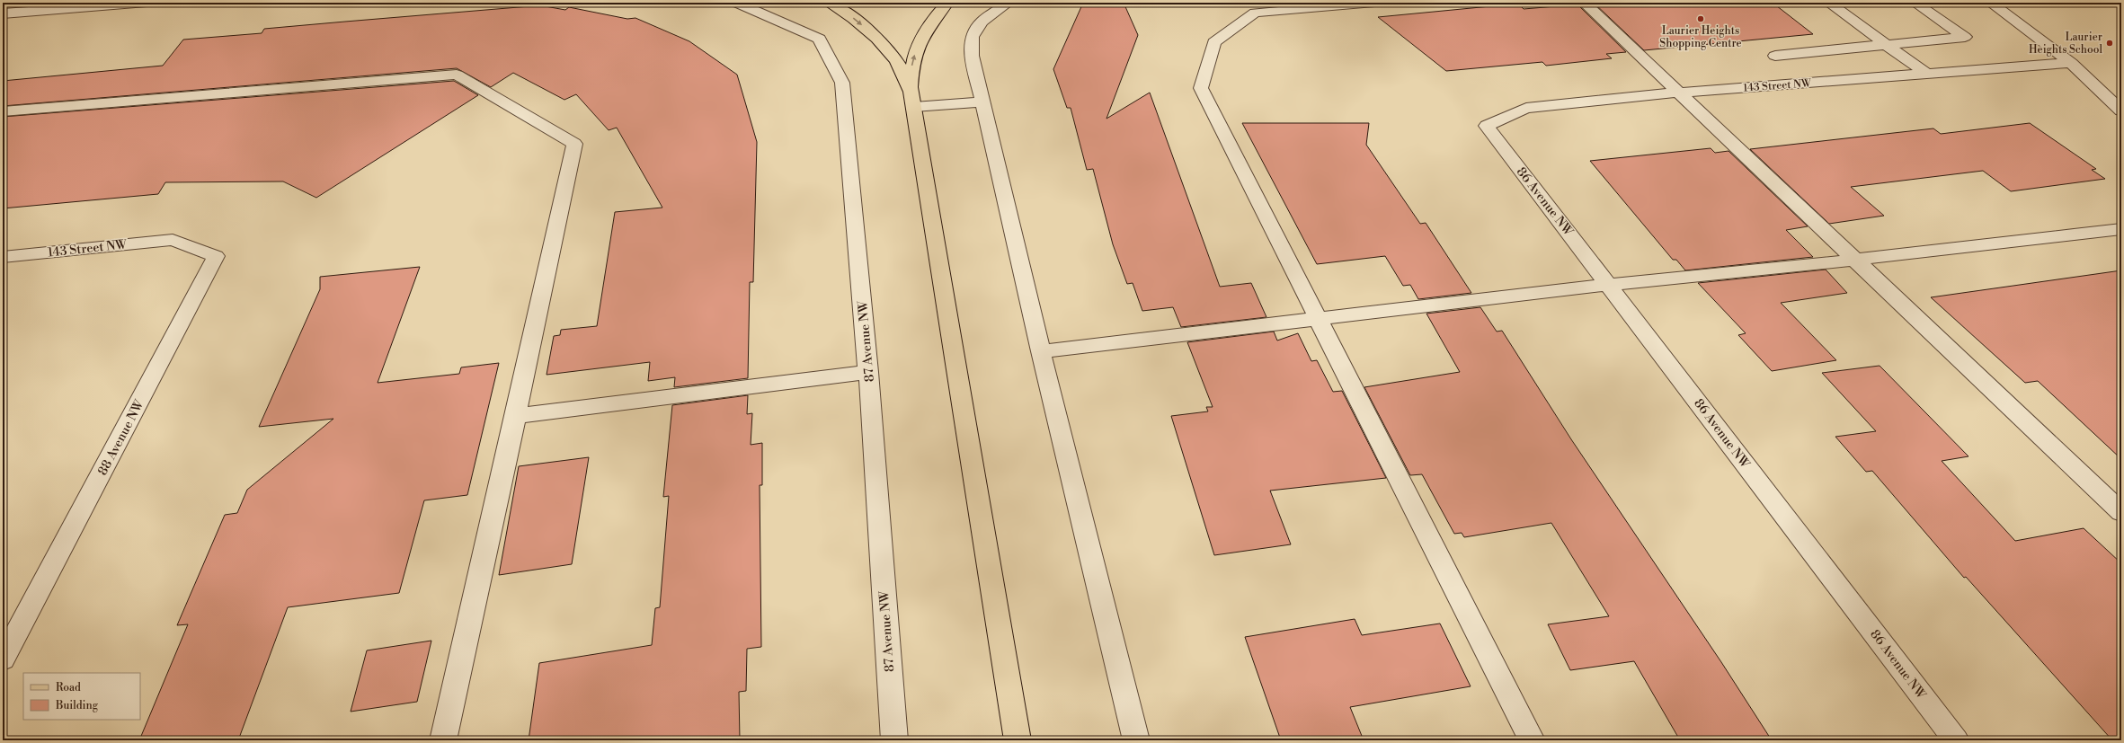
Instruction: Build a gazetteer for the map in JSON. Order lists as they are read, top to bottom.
{
  "streets": {
    "street": [
      "143 Street NW",
      "86 Avenue NW",
      "87 Avenue NW",
      "88 Avenue NW"
    ]
  },
  "crossings": [
    ["143 Street NW", "86 Avenue NW"],
    ["143 Street NW", "88 Avenue NW"]
  ],
  "places": ["Laurier Heights Shopping Centre", "Laurier Heights School"],
  "legend": ["Road", "Building"]
}
